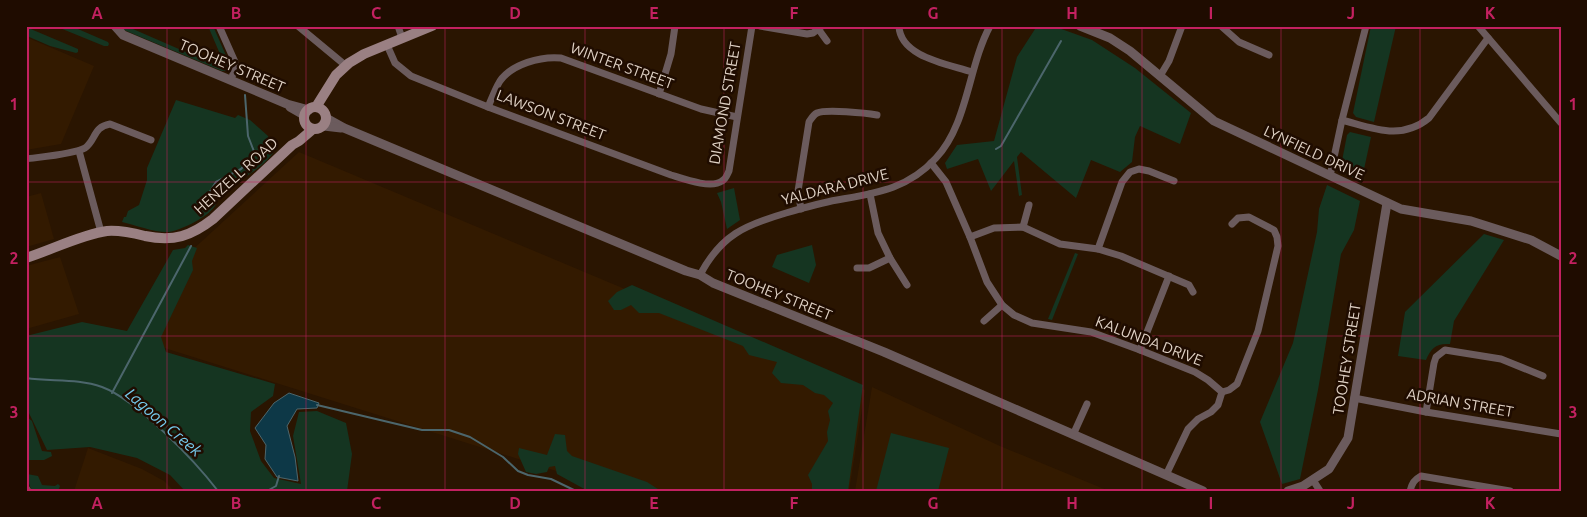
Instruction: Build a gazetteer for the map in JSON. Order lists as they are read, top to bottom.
{
  "streets": {
    "main road": ["HENZELL ROAD"],
    "street": [
      "TOOHEY STREET",
      "WINTER STREET",
      "DIAMOND STREET",
      "LAWSON STREET",
      "LYNFIELD DRIVE",
      "YALDARA DRIVE",
      "KALUNDA DRIVE",
      "ADRIAN STREET"
    ]
  },
  "crossings": [
    ["TOOHEY STREET", "LYNFIELD DRIVE"],
    ["TOOHEY STREET", "HENZELL ROAD"],
    ["TOOHEY STREET", "YALDARA DRIVE"],
    ["TOOHEY STREET", "ADRIAN STREET"],
    ["WINTER STREET", "DIAMOND STREET"],
    ["WINTER STREET", "LAWSON STREET"],
    ["DIAMOND STREET", "LAWSON STREET"],
    ["YALDARA DRIVE", "KALUNDA DRIVE"]
  ],
  "water": ["Lagoon Creek"],
  "grid": {
    "columns": [
      "A",
      "B",
      "C",
      "D",
      "E",
      "F",
      "G",
      "H",
      "I",
      "J",
      "K"
    ],
    "rows": ["1", "2", "3"]
  }
}
